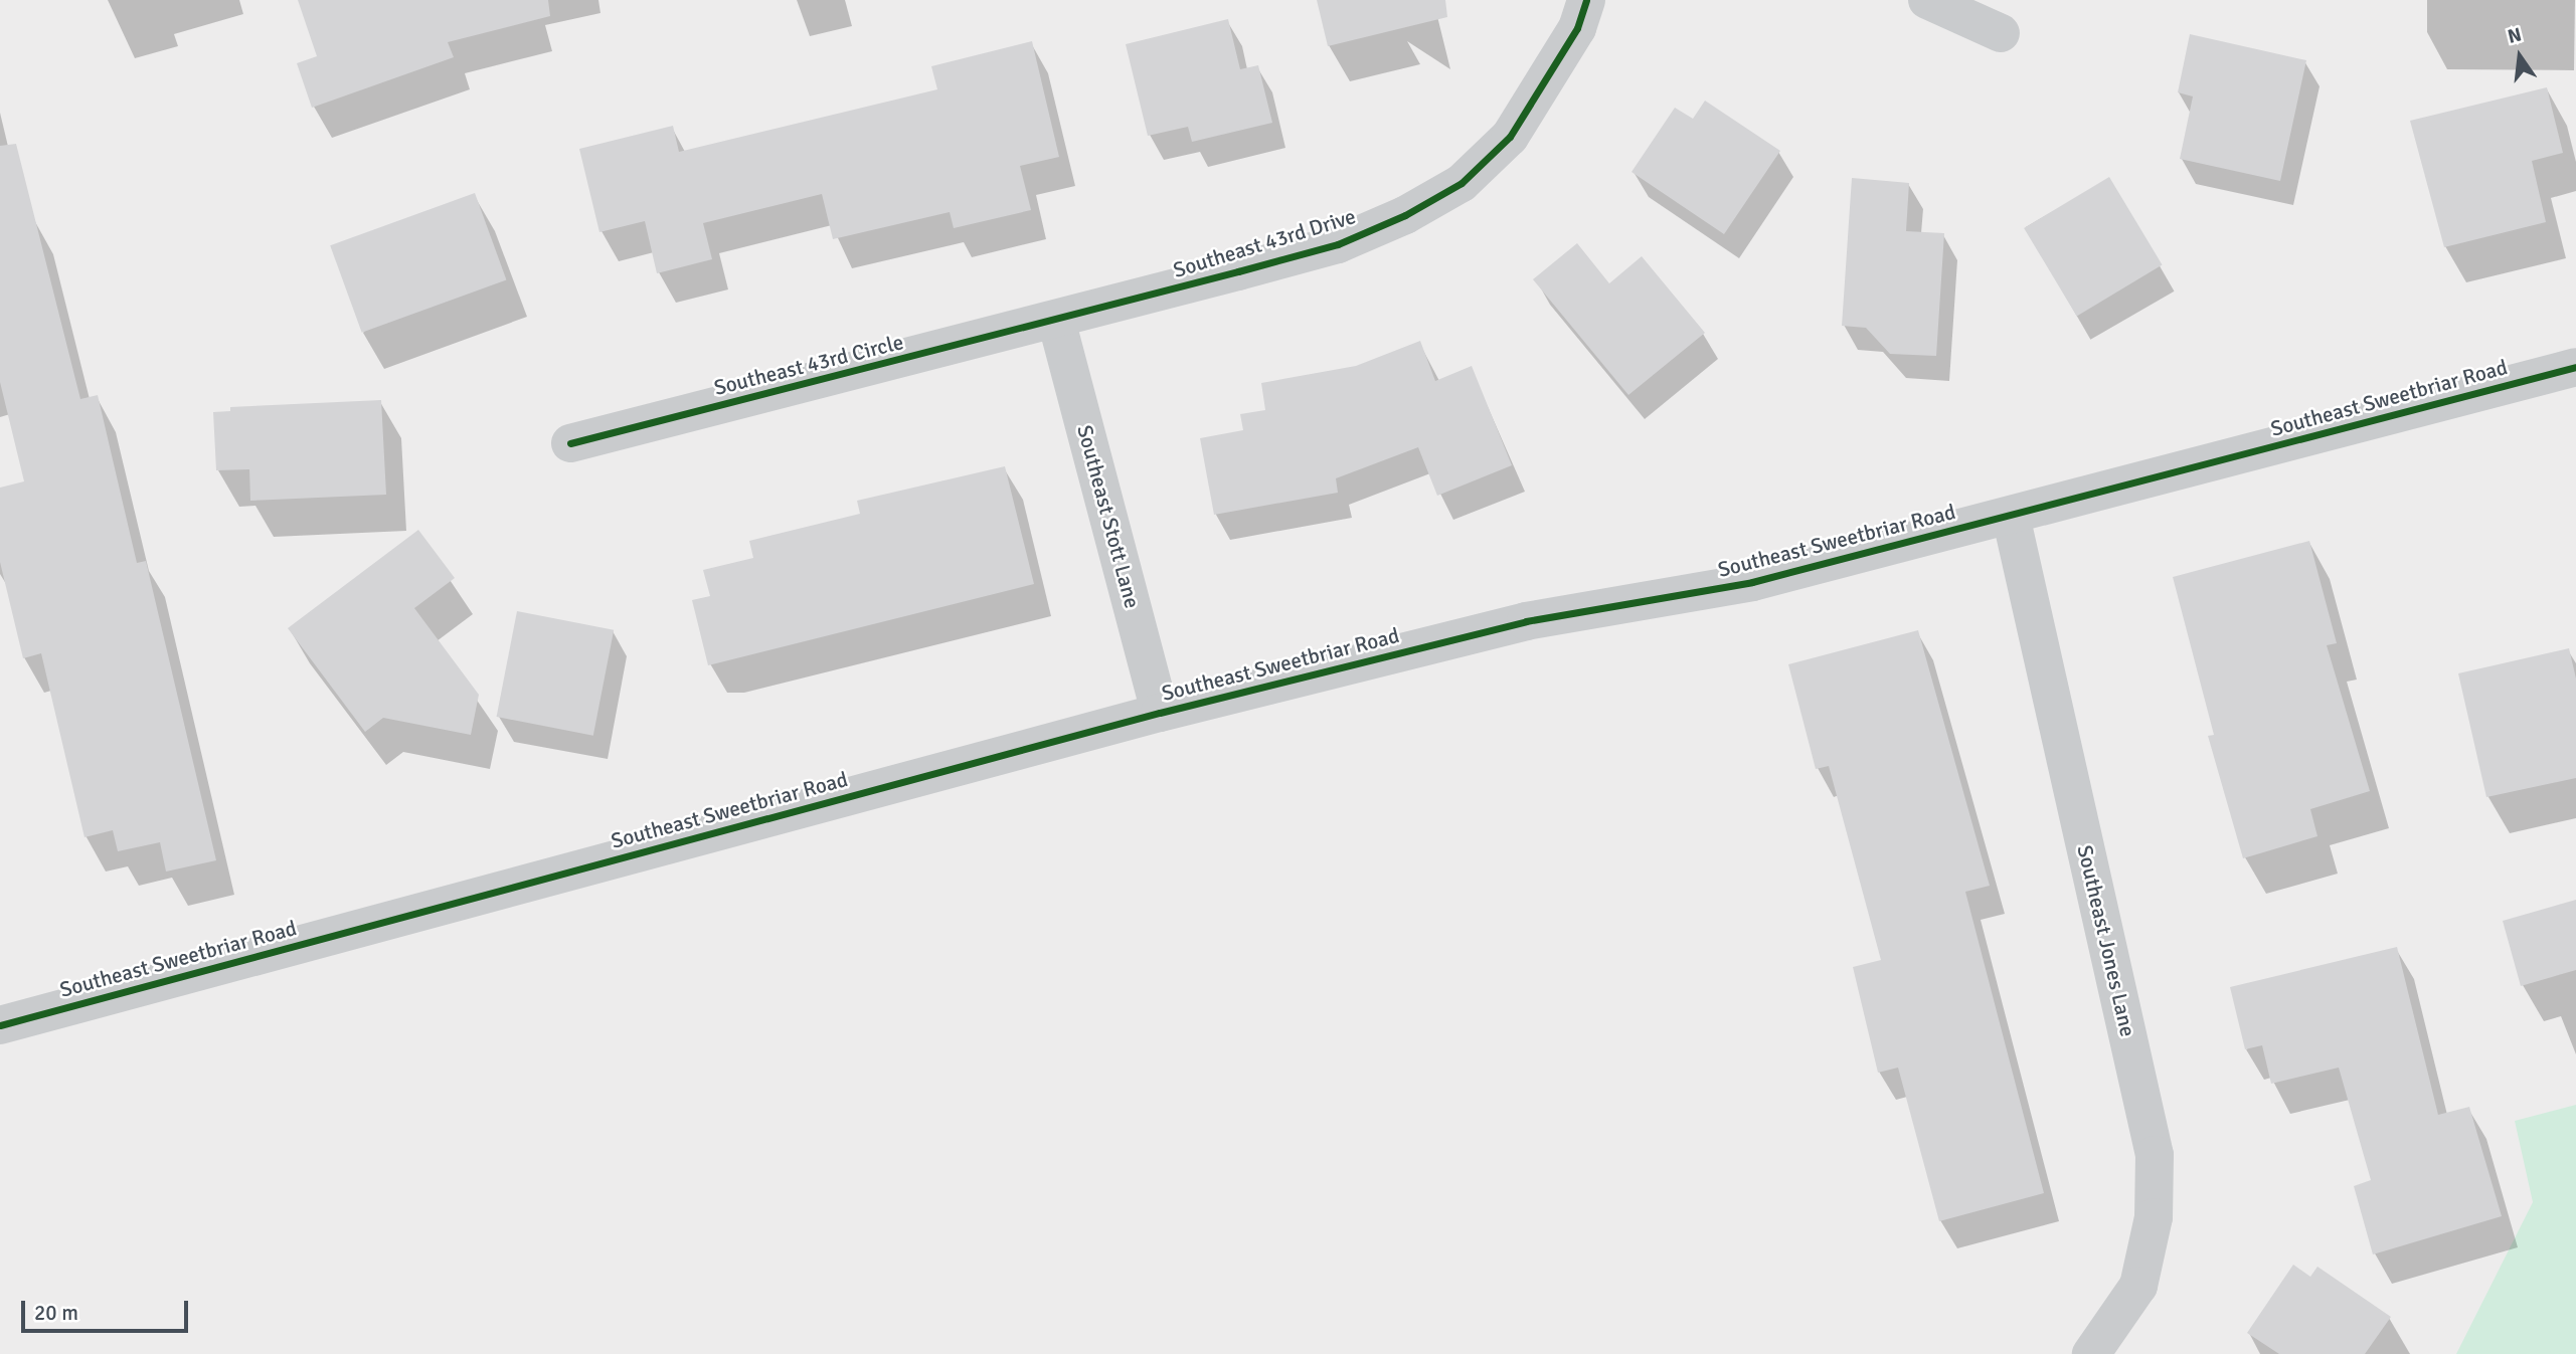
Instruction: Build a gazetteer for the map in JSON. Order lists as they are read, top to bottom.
{
  "streets": {
    "street": [
      "Southeast 43rd Drive",
      "Southeast 43rd Circle",
      "Southeast Sweetbriar Road",
      "Southeast Stott Lane",
      "Southeast Jones Lane"
    ]
  },
  "crossings": [
    ["Southeast 43rd Drive", "Southeast 43rd Circle"],
    ["Southeast 43rd Drive", "Southeast Stott Lane"],
    ["Southeast 43rd Circle", "Southeast Stott Lane"],
    ["Southeast Sweetbriar Road", "Southeast Stott Lane"],
    ["Southeast Sweetbriar Road", "Southeast Jones Lane"]
  ],
  "scale_bar": "20 m",
  "north": "top"
}
